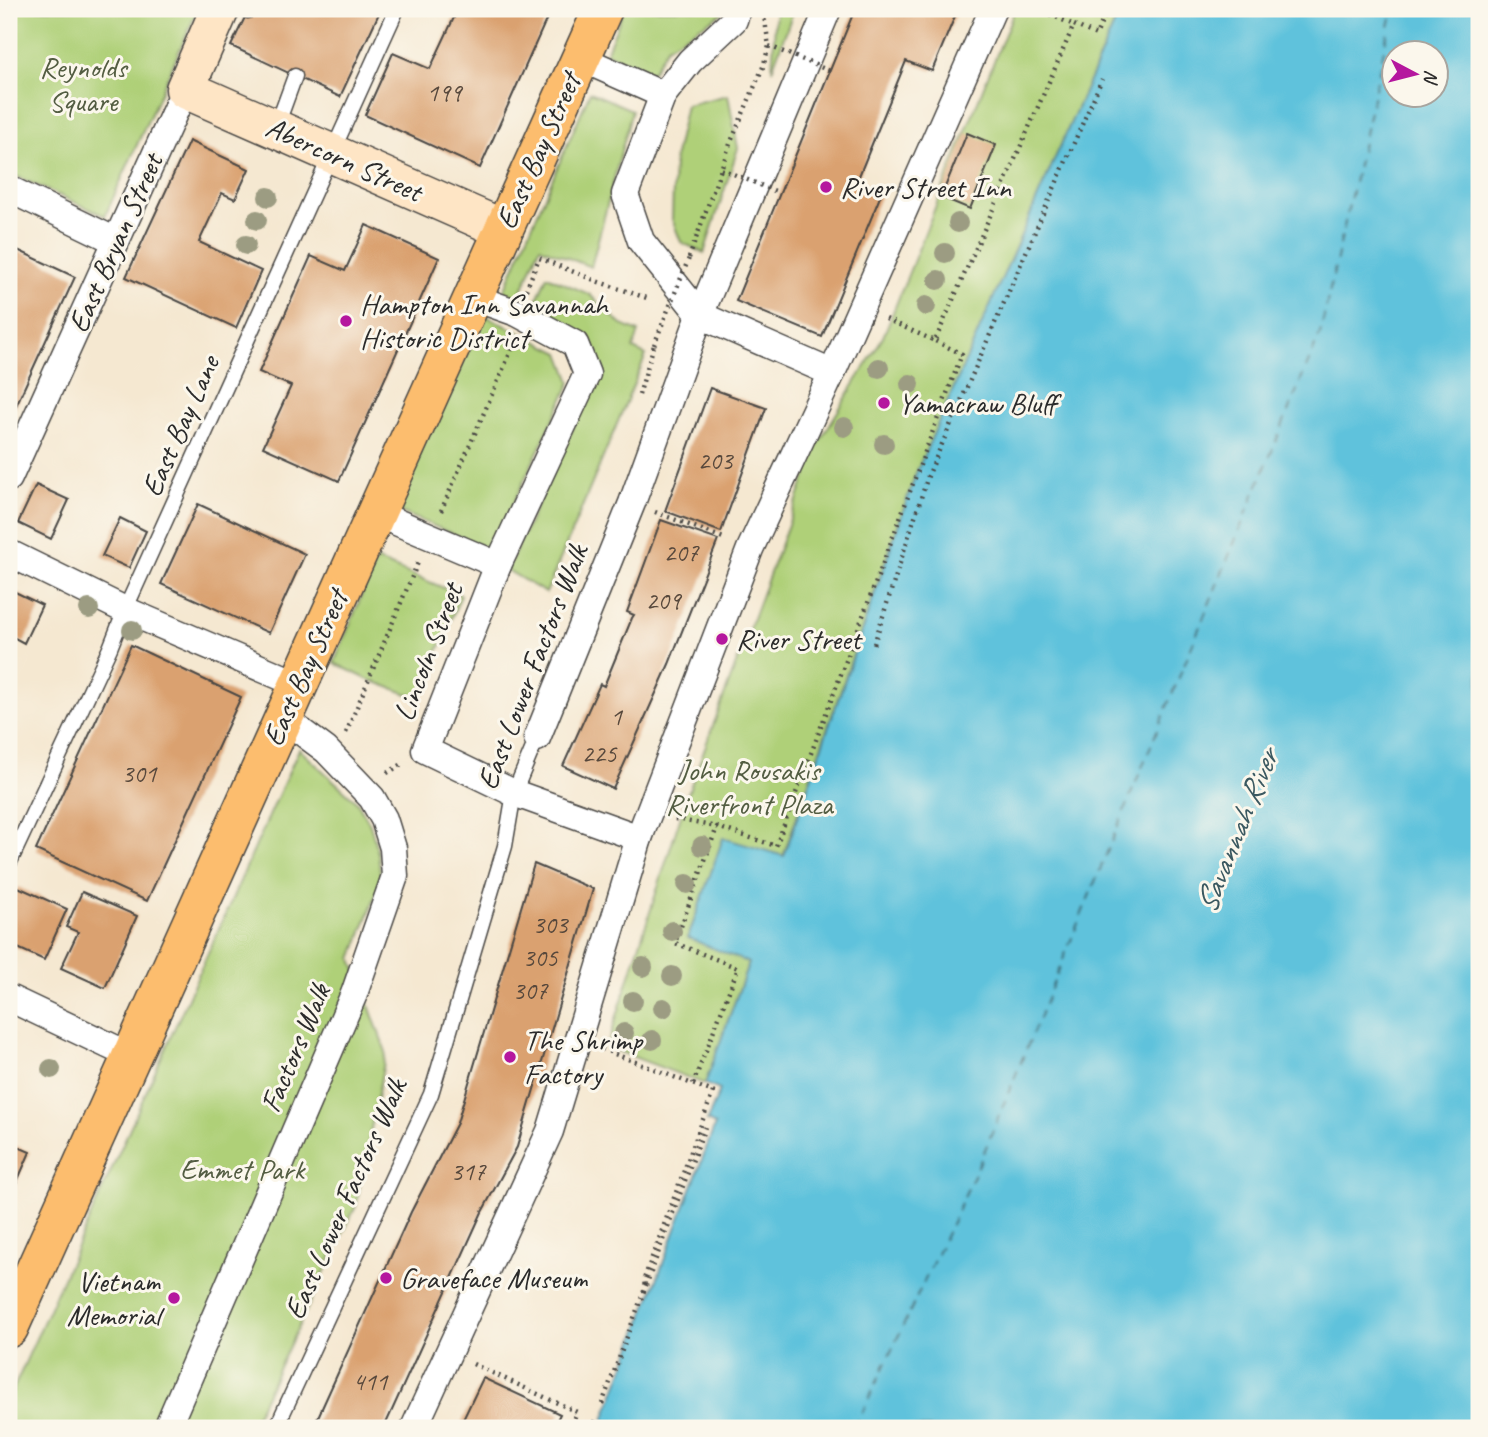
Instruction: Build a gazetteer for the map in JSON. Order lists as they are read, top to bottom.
{
  "streets": {
    "main road": ["East Bay Street"],
    "street": [
      "Abercorn Street",
      "East Bryan Street",
      "Lincoln Street",
      "East Lower Factors Walk",
      "Factors Walk"
    ],
    "lane": ["East Bay Lane"]
  },
  "crossings": [
    ["East Bay Street", "Abercorn Street"],
    ["East Bay Street", "Lincoln Street"],
    ["East Bay Street", "Factors Walk"],
    ["Abercorn Street", "East Bryan Street"],
    ["Abercorn Street", "East Bay Lane"],
    ["Lincoln Street", "East Lower Factors Walk"]
  ],
  "water": ["Savannah River"],
  "parks": ["Reynolds Square", "John Rousakis Riverfront Plaza", "Emmet Park"],
  "places": [
    "River Street Inn",
    "Hampton Inn Savannah Historic District",
    "Yamacraw Bluff",
    "River Street",
    "The Shrimp Factory",
    "Graveface Museum",
    "Vietnam Memorial"
  ],
  "house_numbers": [
    "199",
    "203",
    "207",
    "209",
    "1",
    "225",
    "301",
    "303",
    "305",
    "307",
    "317",
    "411"
  ],
  "north": "right"
}
